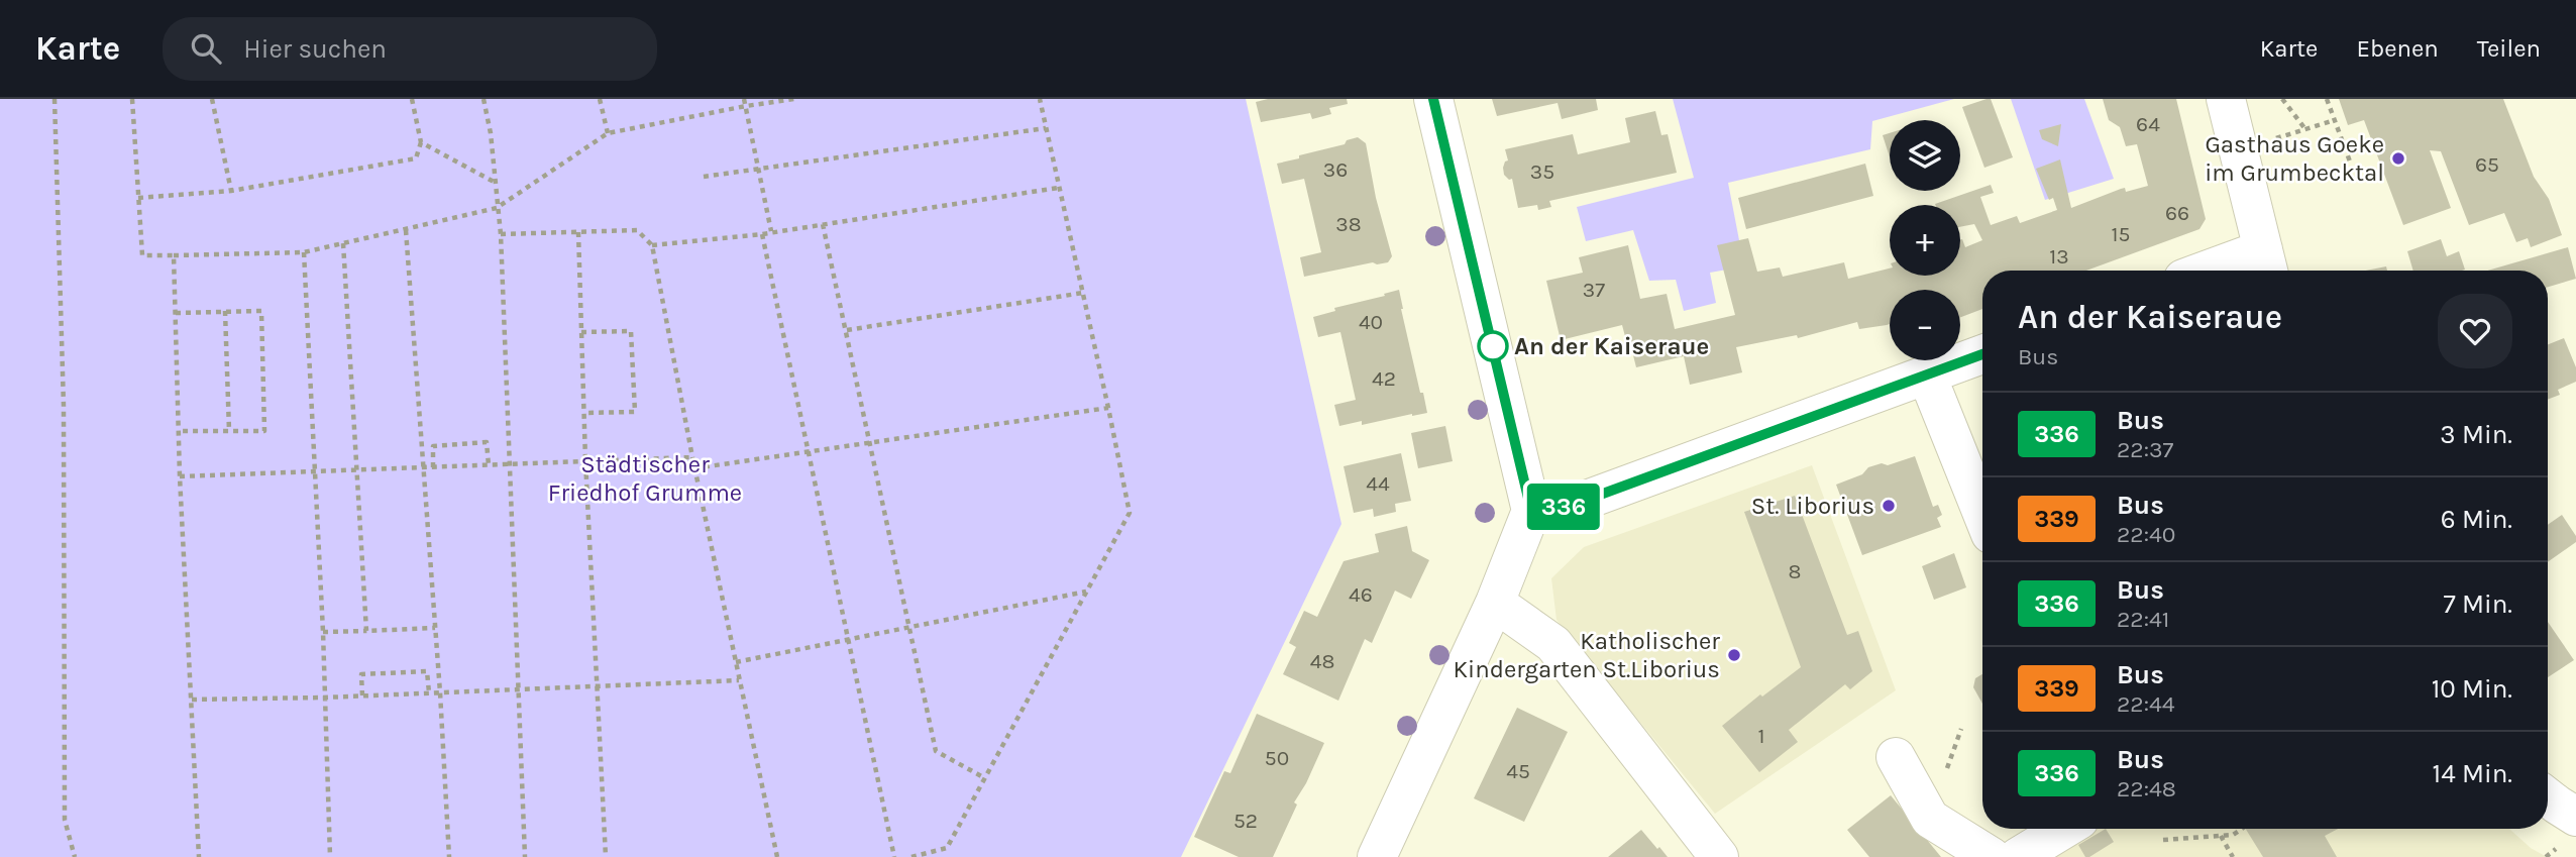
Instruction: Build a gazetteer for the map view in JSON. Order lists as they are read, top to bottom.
{
  "parks": ["Städtischer Friedhof Grumme"],
  "places": [
    "Gasthaus Goeke im Grumbecktal",
    "An der Kaiseraue",
    "St. Liborius",
    "Katholischer Kindergarten St.Liborius"
  ],
  "lines": ["bus line 336"],
  "house_numbers": [
    "64",
    "65",
    "36",
    "35",
    "66",
    "38",
    "15",
    "13",
    "37",
    "40",
    "42",
    "44",
    "8",
    "46",
    "48",
    "1",
    "50",
    "45",
    "52"
  ],
  "page": {
    "header": "Karte",
    "search": "Hier suchen",
    "nav": ["Karte", "Ebenen", "Teilen"],
    "on_map": "336",
    "map_buttons": ["+", "−"],
    "heading": ["An der Kaiseraue", "Bus"],
    "list": [
      {
        "mark": "336",
        "name": "Bus",
        "note": "22:37",
        "value": "3 Min."
      },
      {
        "mark": "339",
        "name": "Bus",
        "note": "22:40",
        "value": "6 Min."
      },
      {
        "mark": "336",
        "name": "Bus",
        "note": "22:41",
        "value": "7 Min."
      },
      {
        "mark": "339",
        "name": "Bus",
        "note": "22:44",
        "value": "10 Min."
      },
      {
        "mark": "336",
        "name": "Bus",
        "note": "22:48",
        "value": "14 Min."
      }
    ]
  }
}
